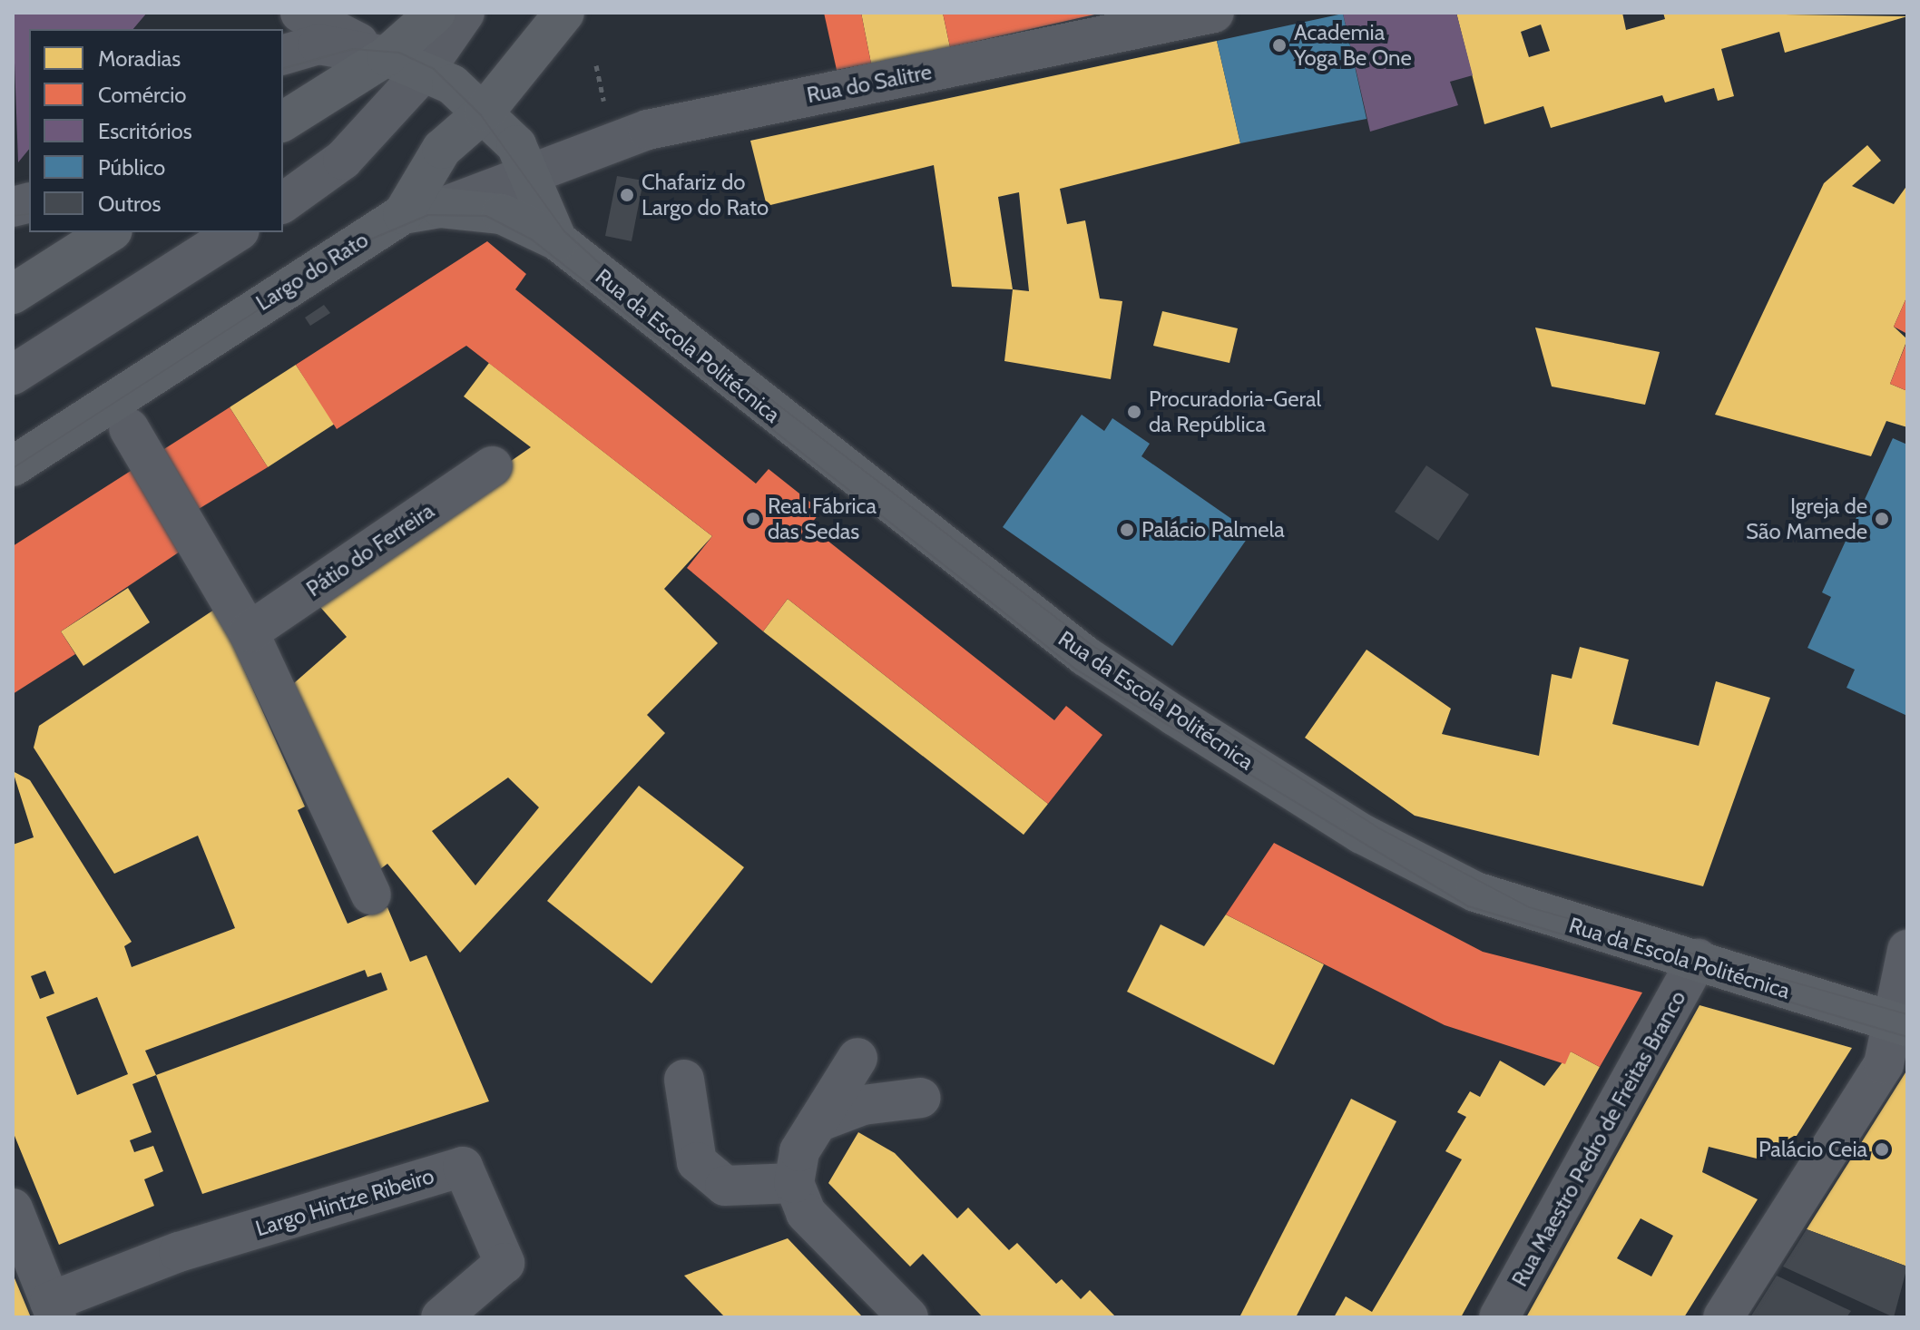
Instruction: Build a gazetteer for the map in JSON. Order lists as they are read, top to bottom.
{
  "streets": {
    "main road": ["Largo do Rato", "Rua da Escola Politécnica"],
    "street": [
      "Rua do Salitre",
      "Pátio do Ferreira",
      "Rua Maestro Pedro de Freitas Branco",
      "Largo Hintze Ribeiro"
    ]
  },
  "crossings": [
    ["Rua do Salitre", "Rua da Escola Politécnica"],
    ["Largo do Rato", "Rua da Escola Politécnica"],
    ["Rua da Escola Politécnica", "Rua Maestro Pedro de Freitas Branco"]
  ],
  "places": [
    "Academia Yoga Be One",
    "Chafariz do Largo do Rato",
    "Procuradoria-Geral da República",
    "Real Fábrica das Sedas",
    "Igreja de São Mamede",
    "Palácio Palmela",
    "Palácio Ceia"
  ],
  "legend": [
    "Moradias",
    "Comércio",
    "Escritórios",
    "Público",
    "Outros"
  ]
}
